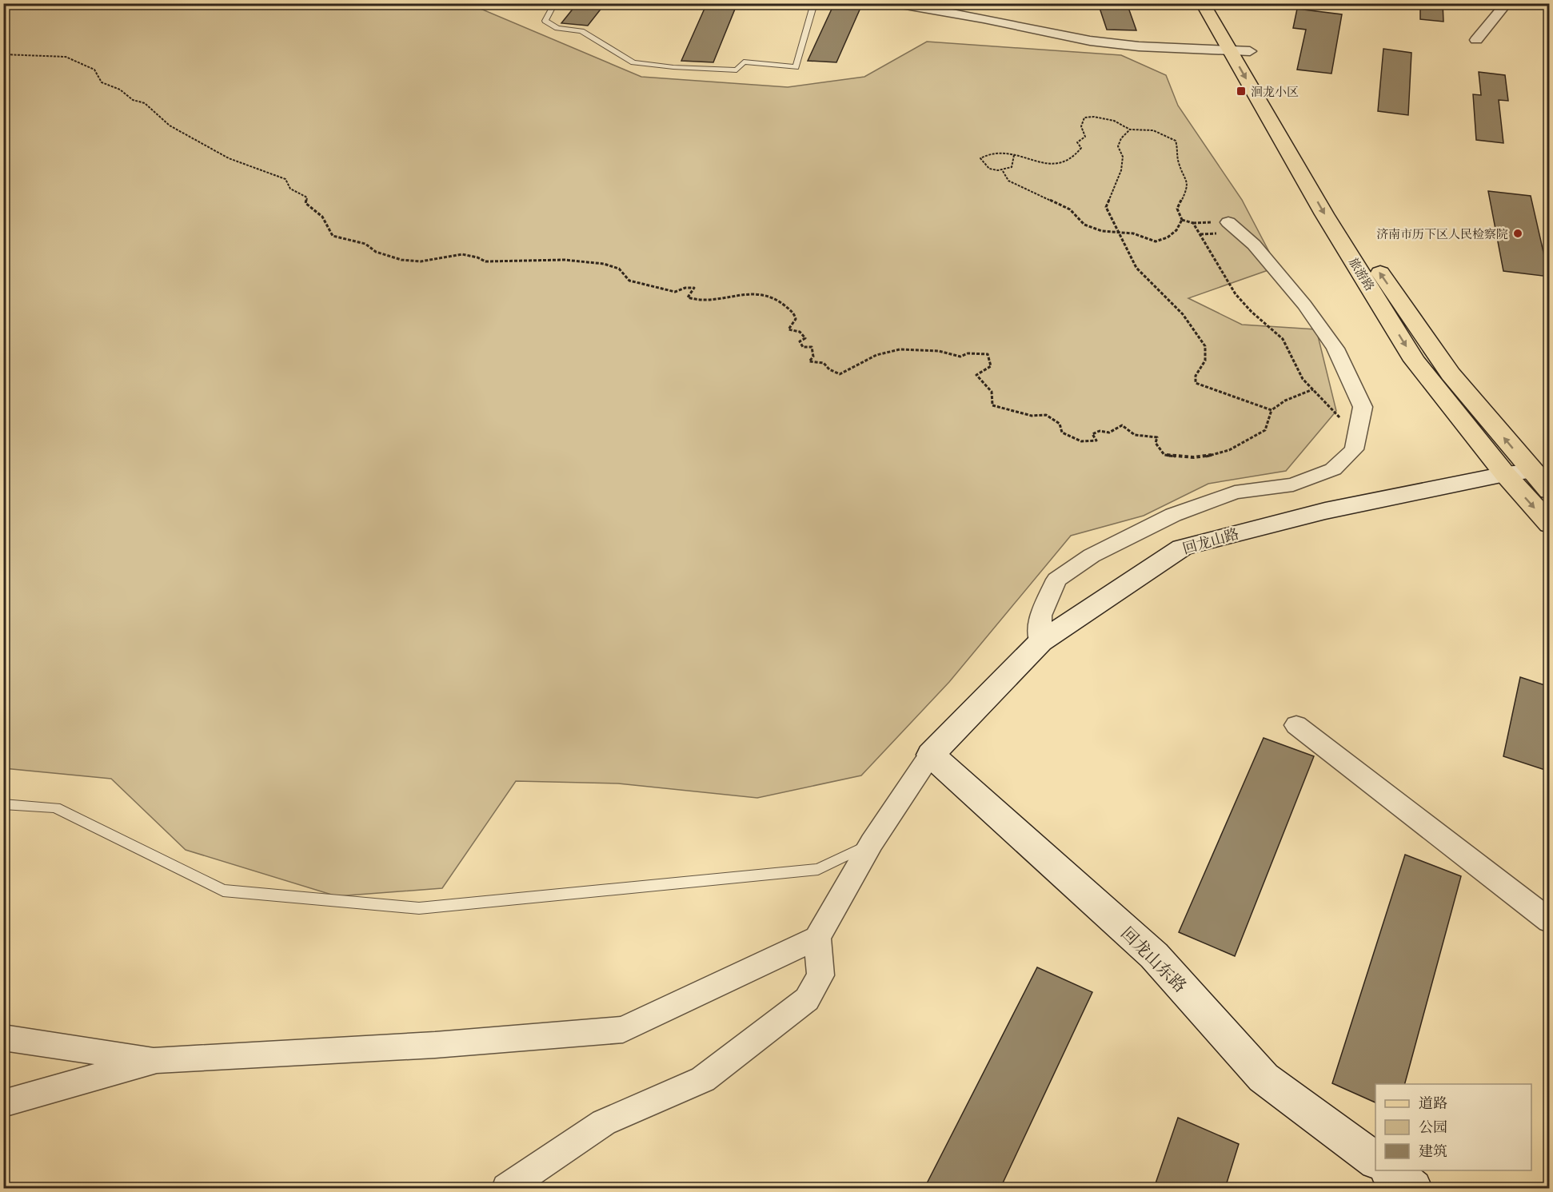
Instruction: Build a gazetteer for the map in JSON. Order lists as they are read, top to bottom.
{
  "streets": {
    "main road": ["旅游路"],
    "street": ["回龙山路", "回龙山东路"]
  },
  "crossings": [
    ["旅游路", "回龙山路"],
    ["回龙山路", "回龙山东路"]
  ],
  "places": {
    "transit": ["洄龙小区"],
    "other": ["济南市历下区人民检察院"]
  },
  "legend": ["道路", "公园", "建筑"]
}
